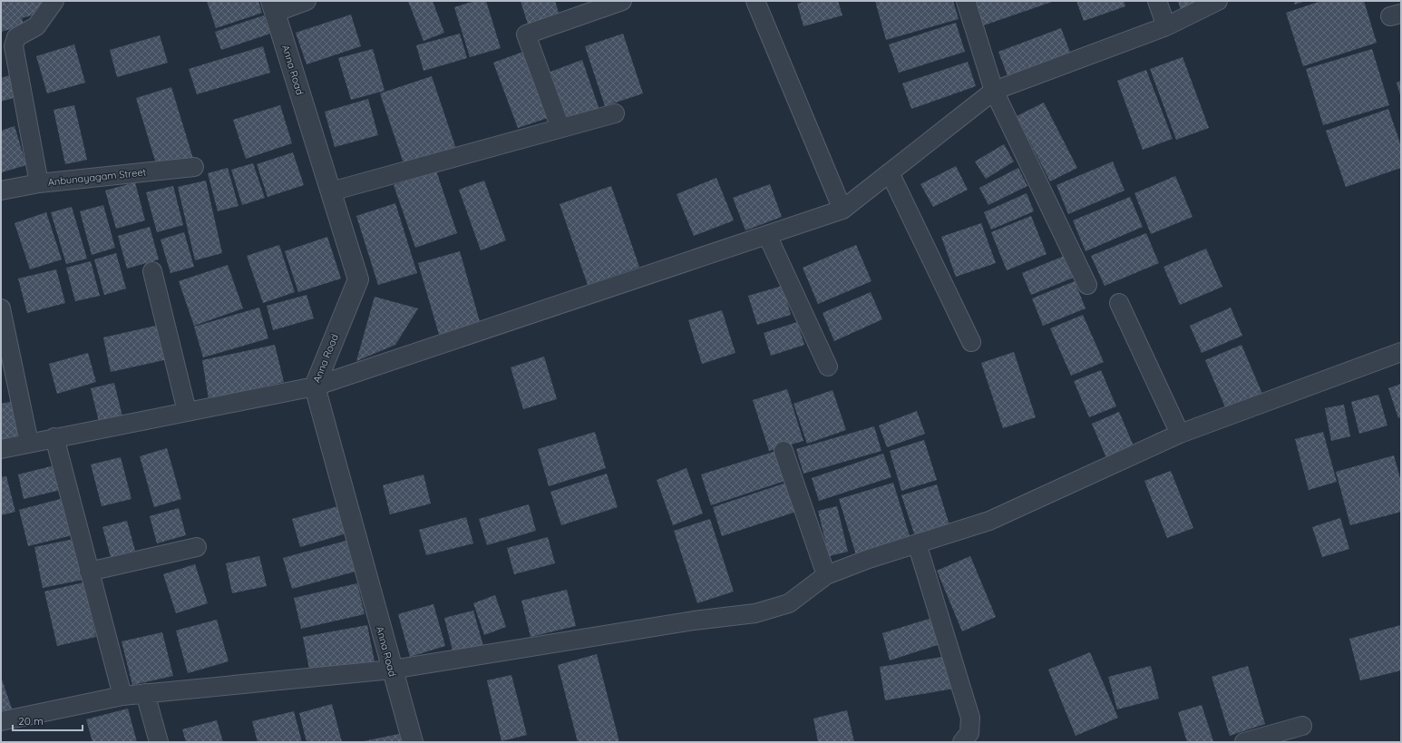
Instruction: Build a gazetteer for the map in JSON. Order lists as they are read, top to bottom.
{
  "streets": {
    "street": ["Anna Road", "Anbunayagam Street"]
  },
  "scale_bar": "20 m"
}
